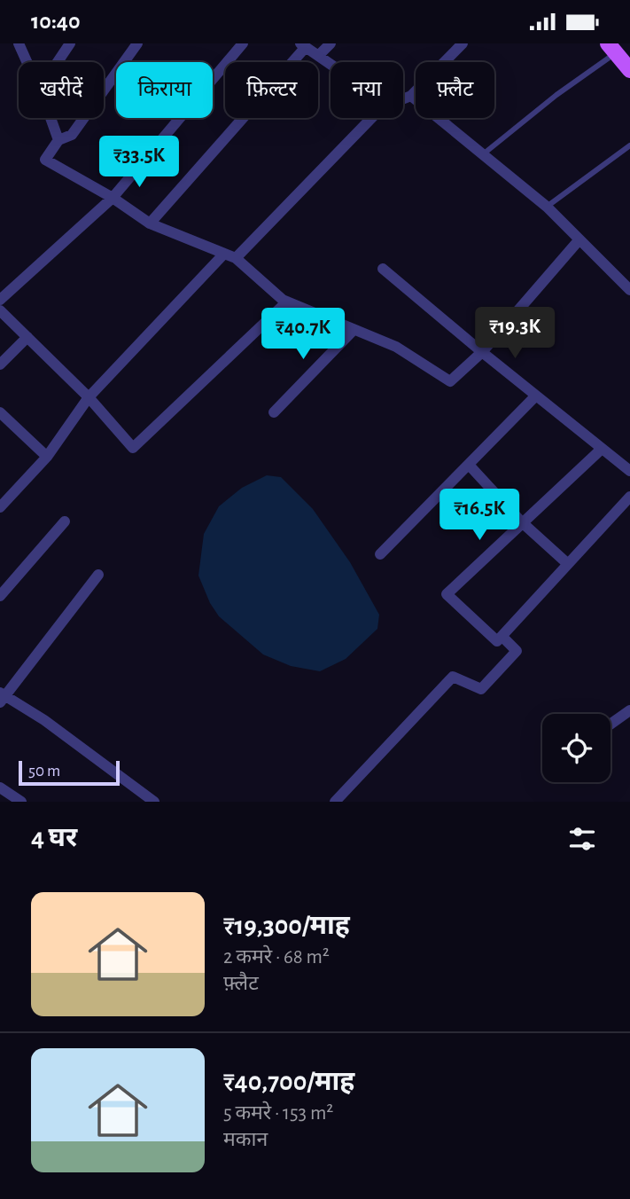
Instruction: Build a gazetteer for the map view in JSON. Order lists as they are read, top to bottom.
{
  "scale_bar": "50 m",
  "page": {
    "status": "10:40",
    "chip": [
      "खरीदें",
      "किराया",
      "फ़िल्टर",
      "नया",
      "फ़्लैट"
    ],
    "price": [
      "₹33.5K",
      "₹19.3K",
      "₹40.7K",
      "₹16.5K"
    ],
    "scale": "50 m",
    "heading": "4 घर",
    "list": [
      {
        "name": "₹19,300/माह",
        "note": "2 कमरे · 68 m² · फ़्लैट"
      },
      {
        "name": "₹40,700/माह",
        "note": "5 कमरे · 153 m² · मकान"
      }
    ]
  }
}
